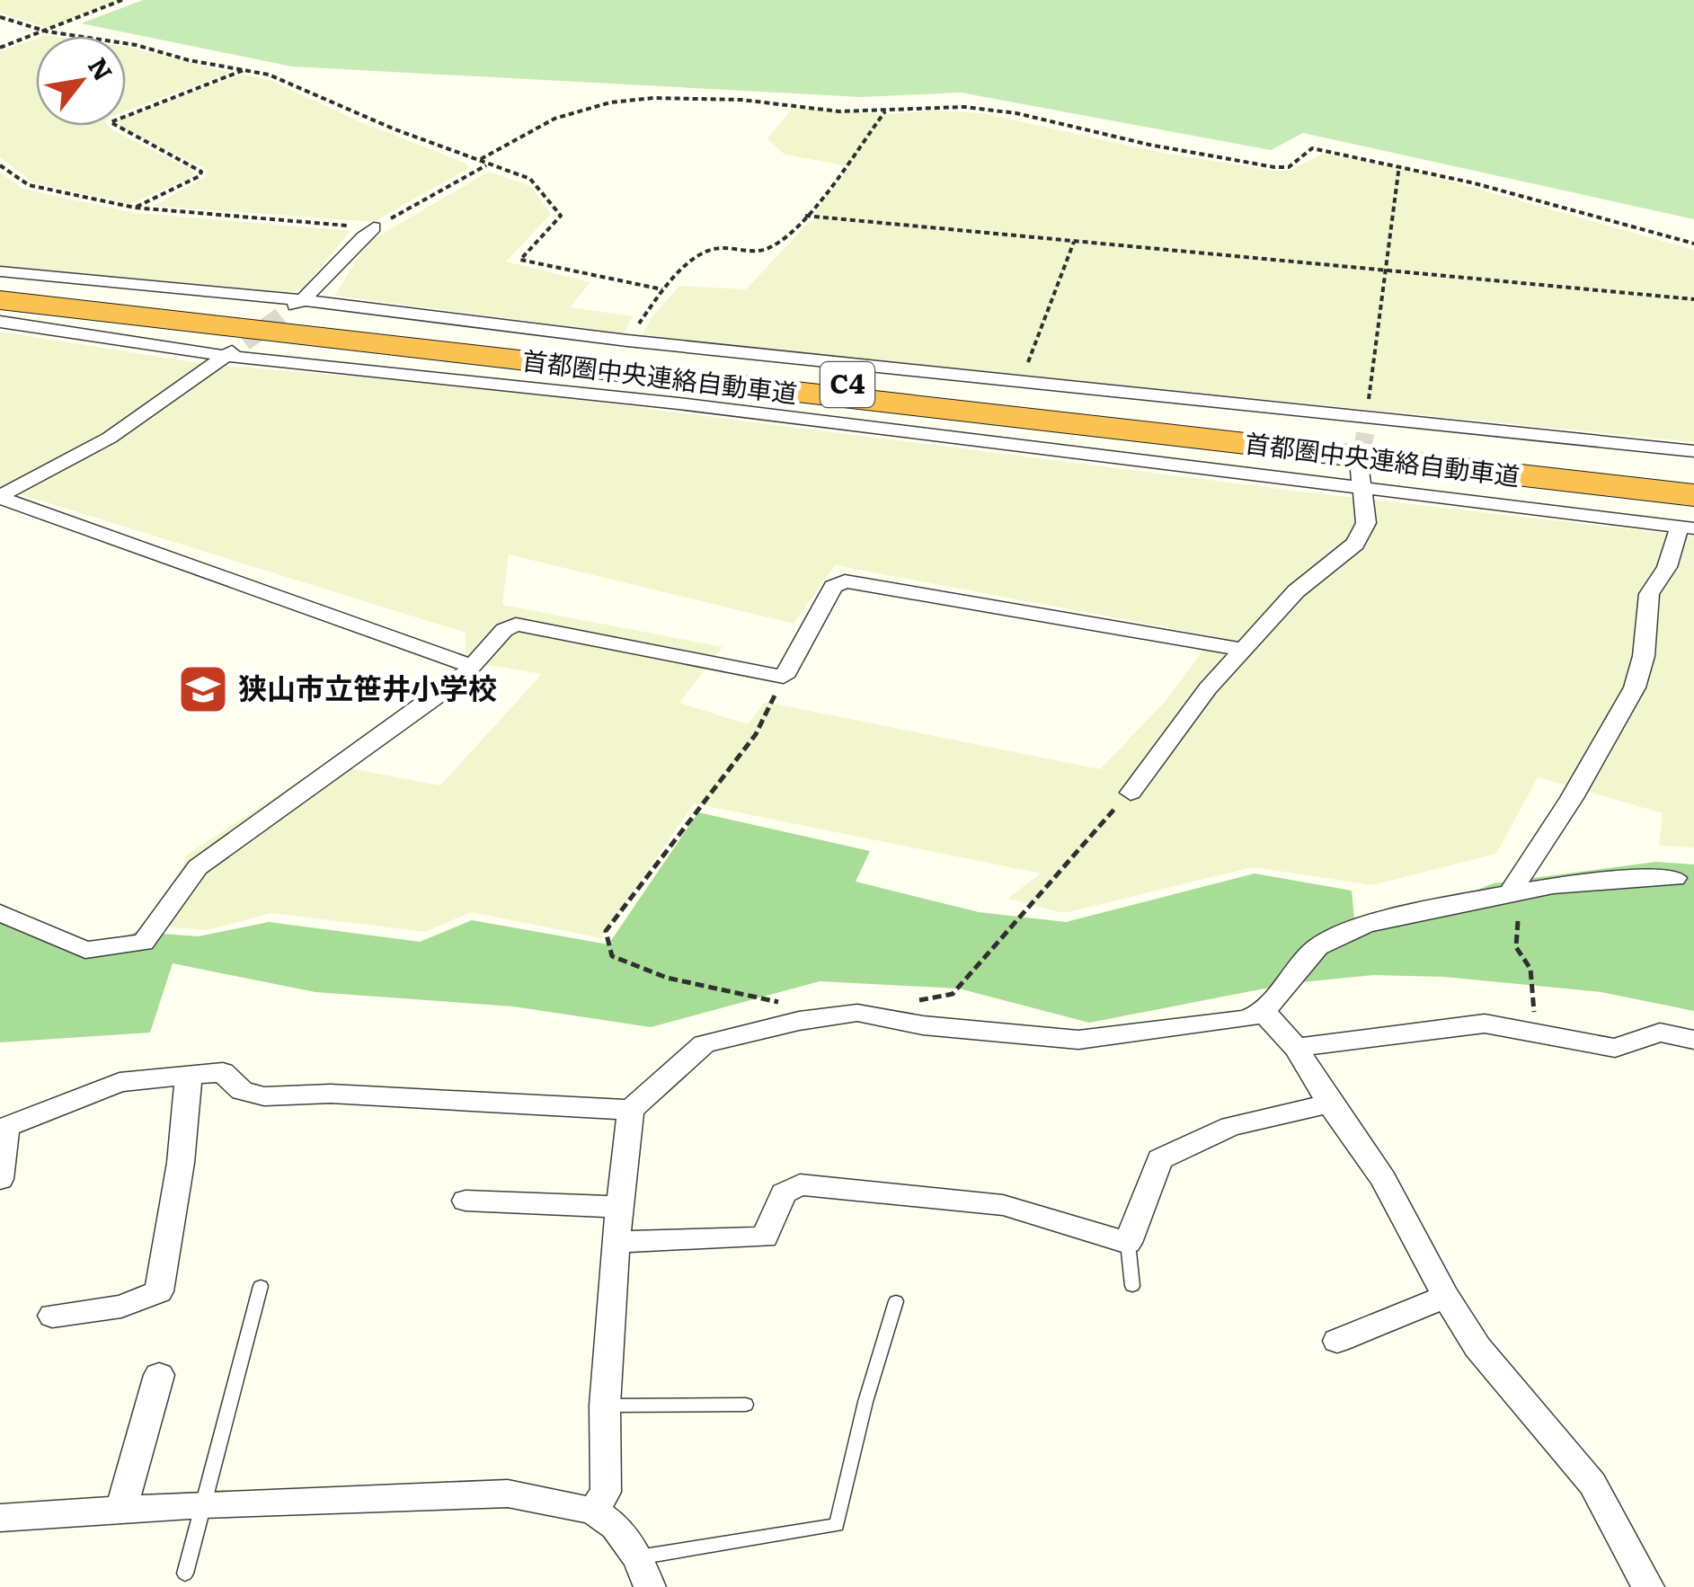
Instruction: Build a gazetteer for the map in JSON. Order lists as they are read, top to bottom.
{
  "streets": {
    "highway": ["首都圏中央連絡自動車道", "C4"]
  },
  "places": {
    "school or university": ["狭山市立笹井小学校"]
  },
  "north": "top right"
}
